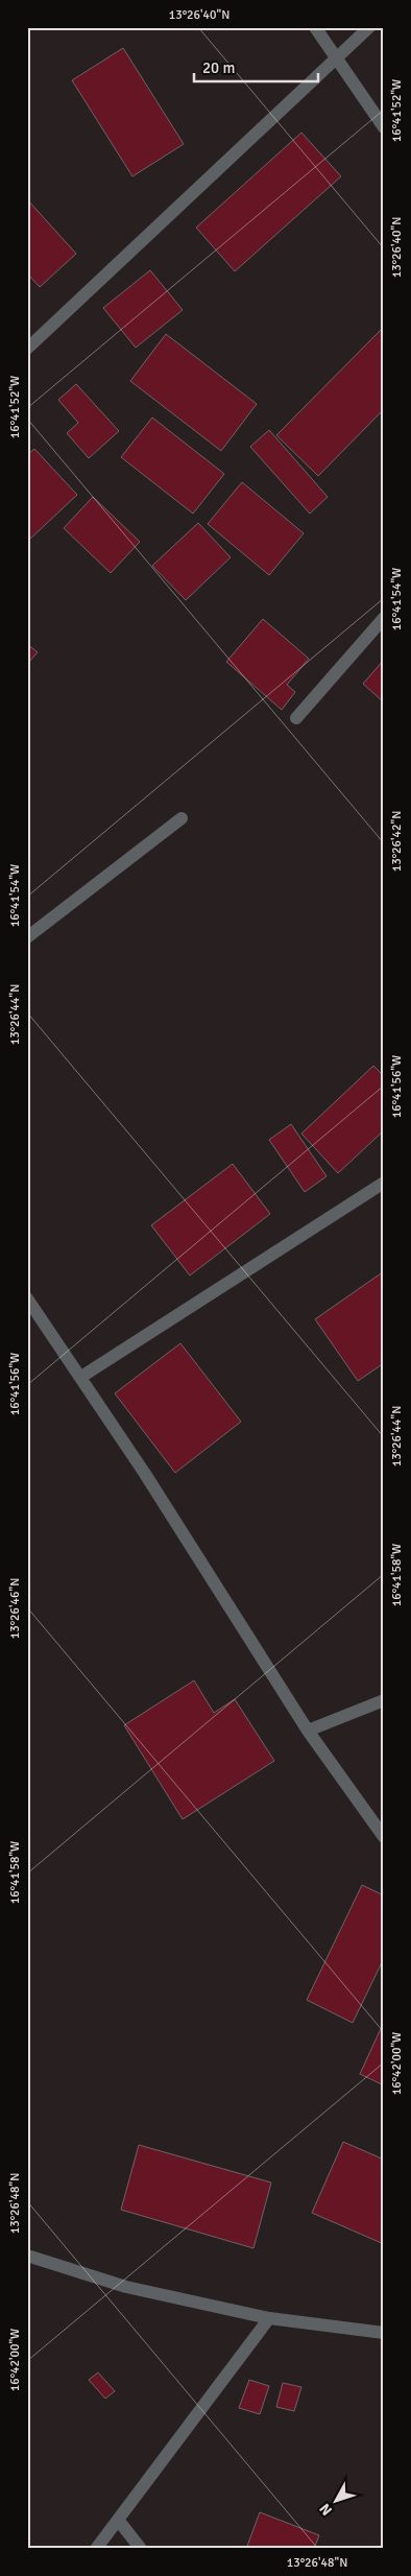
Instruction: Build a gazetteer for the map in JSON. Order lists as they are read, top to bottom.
{
  "scale_bar": "20 m",
  "north": "bottom left",
  "coordinates": [
    "13°26'40\"N",
    "16°41'52\"W",
    "16°41'54\"W",
    "13°26'42\"N",
    "13°26'44\"N",
    "16°41'56\"W",
    "16°41'58\"W",
    "13°26'46\"N",
    "16°42'00\"W",
    "13°26'48\"N"
  ]
}
